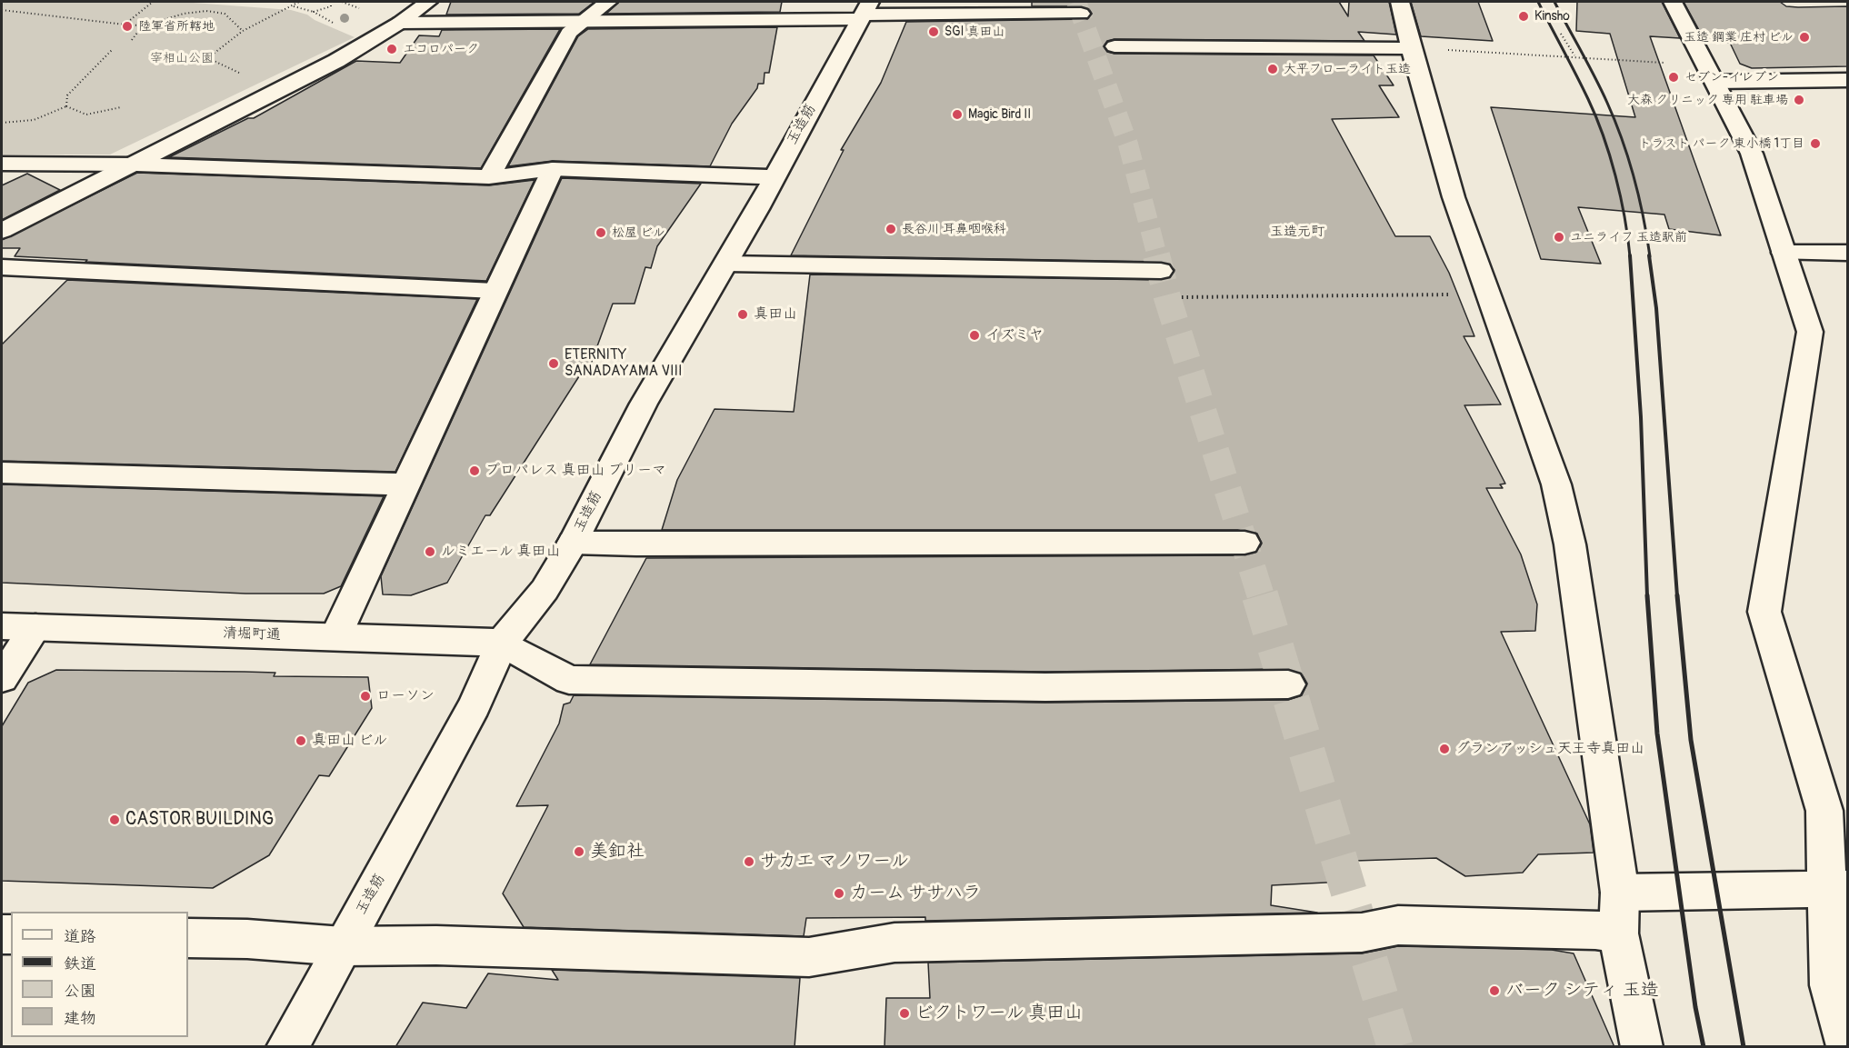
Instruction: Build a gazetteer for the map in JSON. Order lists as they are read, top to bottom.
{
  "streets": {
    "street": ["玉造筋", "清堀町通"]
  },
  "crossings": [
    ["玉造筋", "清堀町通"]
  ],
  "districts": ["玉造元町"],
  "parks": ["宰相山公園"],
  "places": [
    "Kinsho",
    "陸軍省所轄地",
    "SGI 真田山",
    "玉造 鋼業 庄村 ビル",
    "エコロパーク",
    "大平フローライト玉造",
    "セブン-イレブン",
    "大森 クリニック 専用 駐車場",
    "Magic Bird II",
    "トラスト パーク 東小橋 1丁目",
    "長谷川 耳鼻咽喉科",
    "松屋 ビル",
    "ユニライフ 玉造駅前",
    "真田山",
    "イズミヤ",
    "ETERNITY SANADAYAMA VIII",
    "プロパレス 真田山 プリーマ",
    "ルミエール 真田山",
    "ローソン",
    "真田山 ビル",
    "グランアッシュ天王寺真田山",
    "CASTOR BUILDING",
    "美釦社",
    "サカエ マノワール",
    "カーム ササハラ",
    "バーク シティ 玉造",
    "ビクトワール 真田山"
  ],
  "legend": [
    "道路",
    "鉄道",
    "公園",
    "建物"
  ]
}
